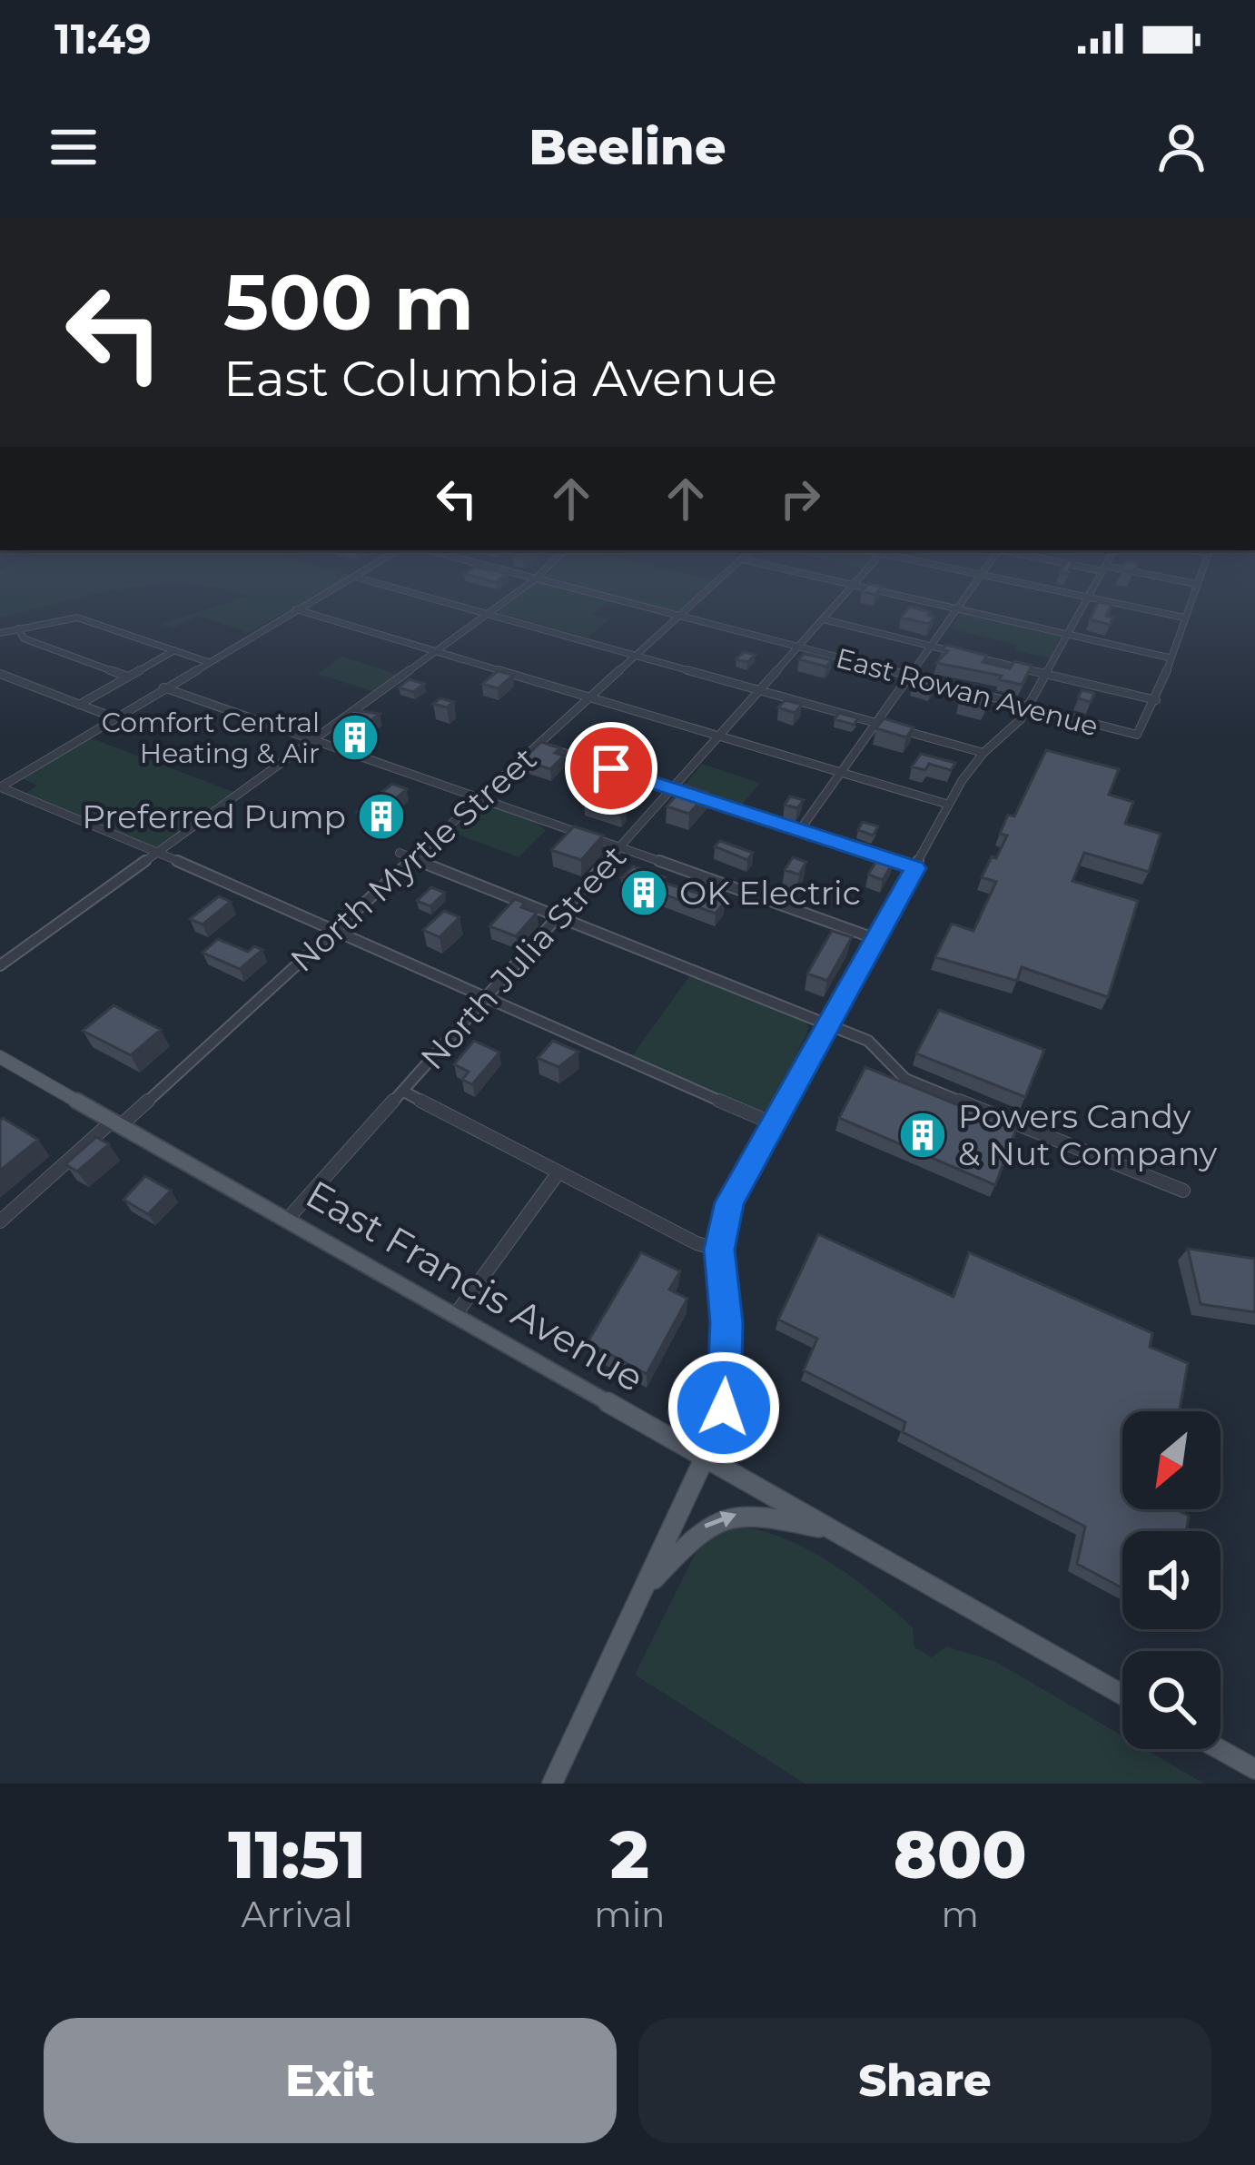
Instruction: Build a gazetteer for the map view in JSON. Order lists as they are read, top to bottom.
{
  "streets": {
    "main road": ["East Francis Avenue"],
    "street": ["East Rowan Avenue", "North Myrtle Street", "North Julia Street"]
  },
  "crossings": [
    ["East Rowan Avenue", "North Myrtle Street"],
    ["East Rowan Avenue", "North Julia Street"],
    ["North Myrtle Street", "East Francis Avenue"],
    ["North Julia Street", "East Francis Avenue"]
  ],
  "places": {
    "building": [
      "Comfort Central Heating & Air",
      "Preferred Pump",
      "OK Electric",
      "Powers Candy & Nut Company"
    ]
  },
  "north": "bottom left",
  "page": {
    "status": "11:49",
    "header": "Beeline",
    "turn": ["500 m", "East Columbia Avenue"],
    "eta": [
      "11:51",
      "Arrival",
      "2",
      "min",
      "800",
      "m"
    ],
    "buttons": ["Exit", "Share"]
  }
}
